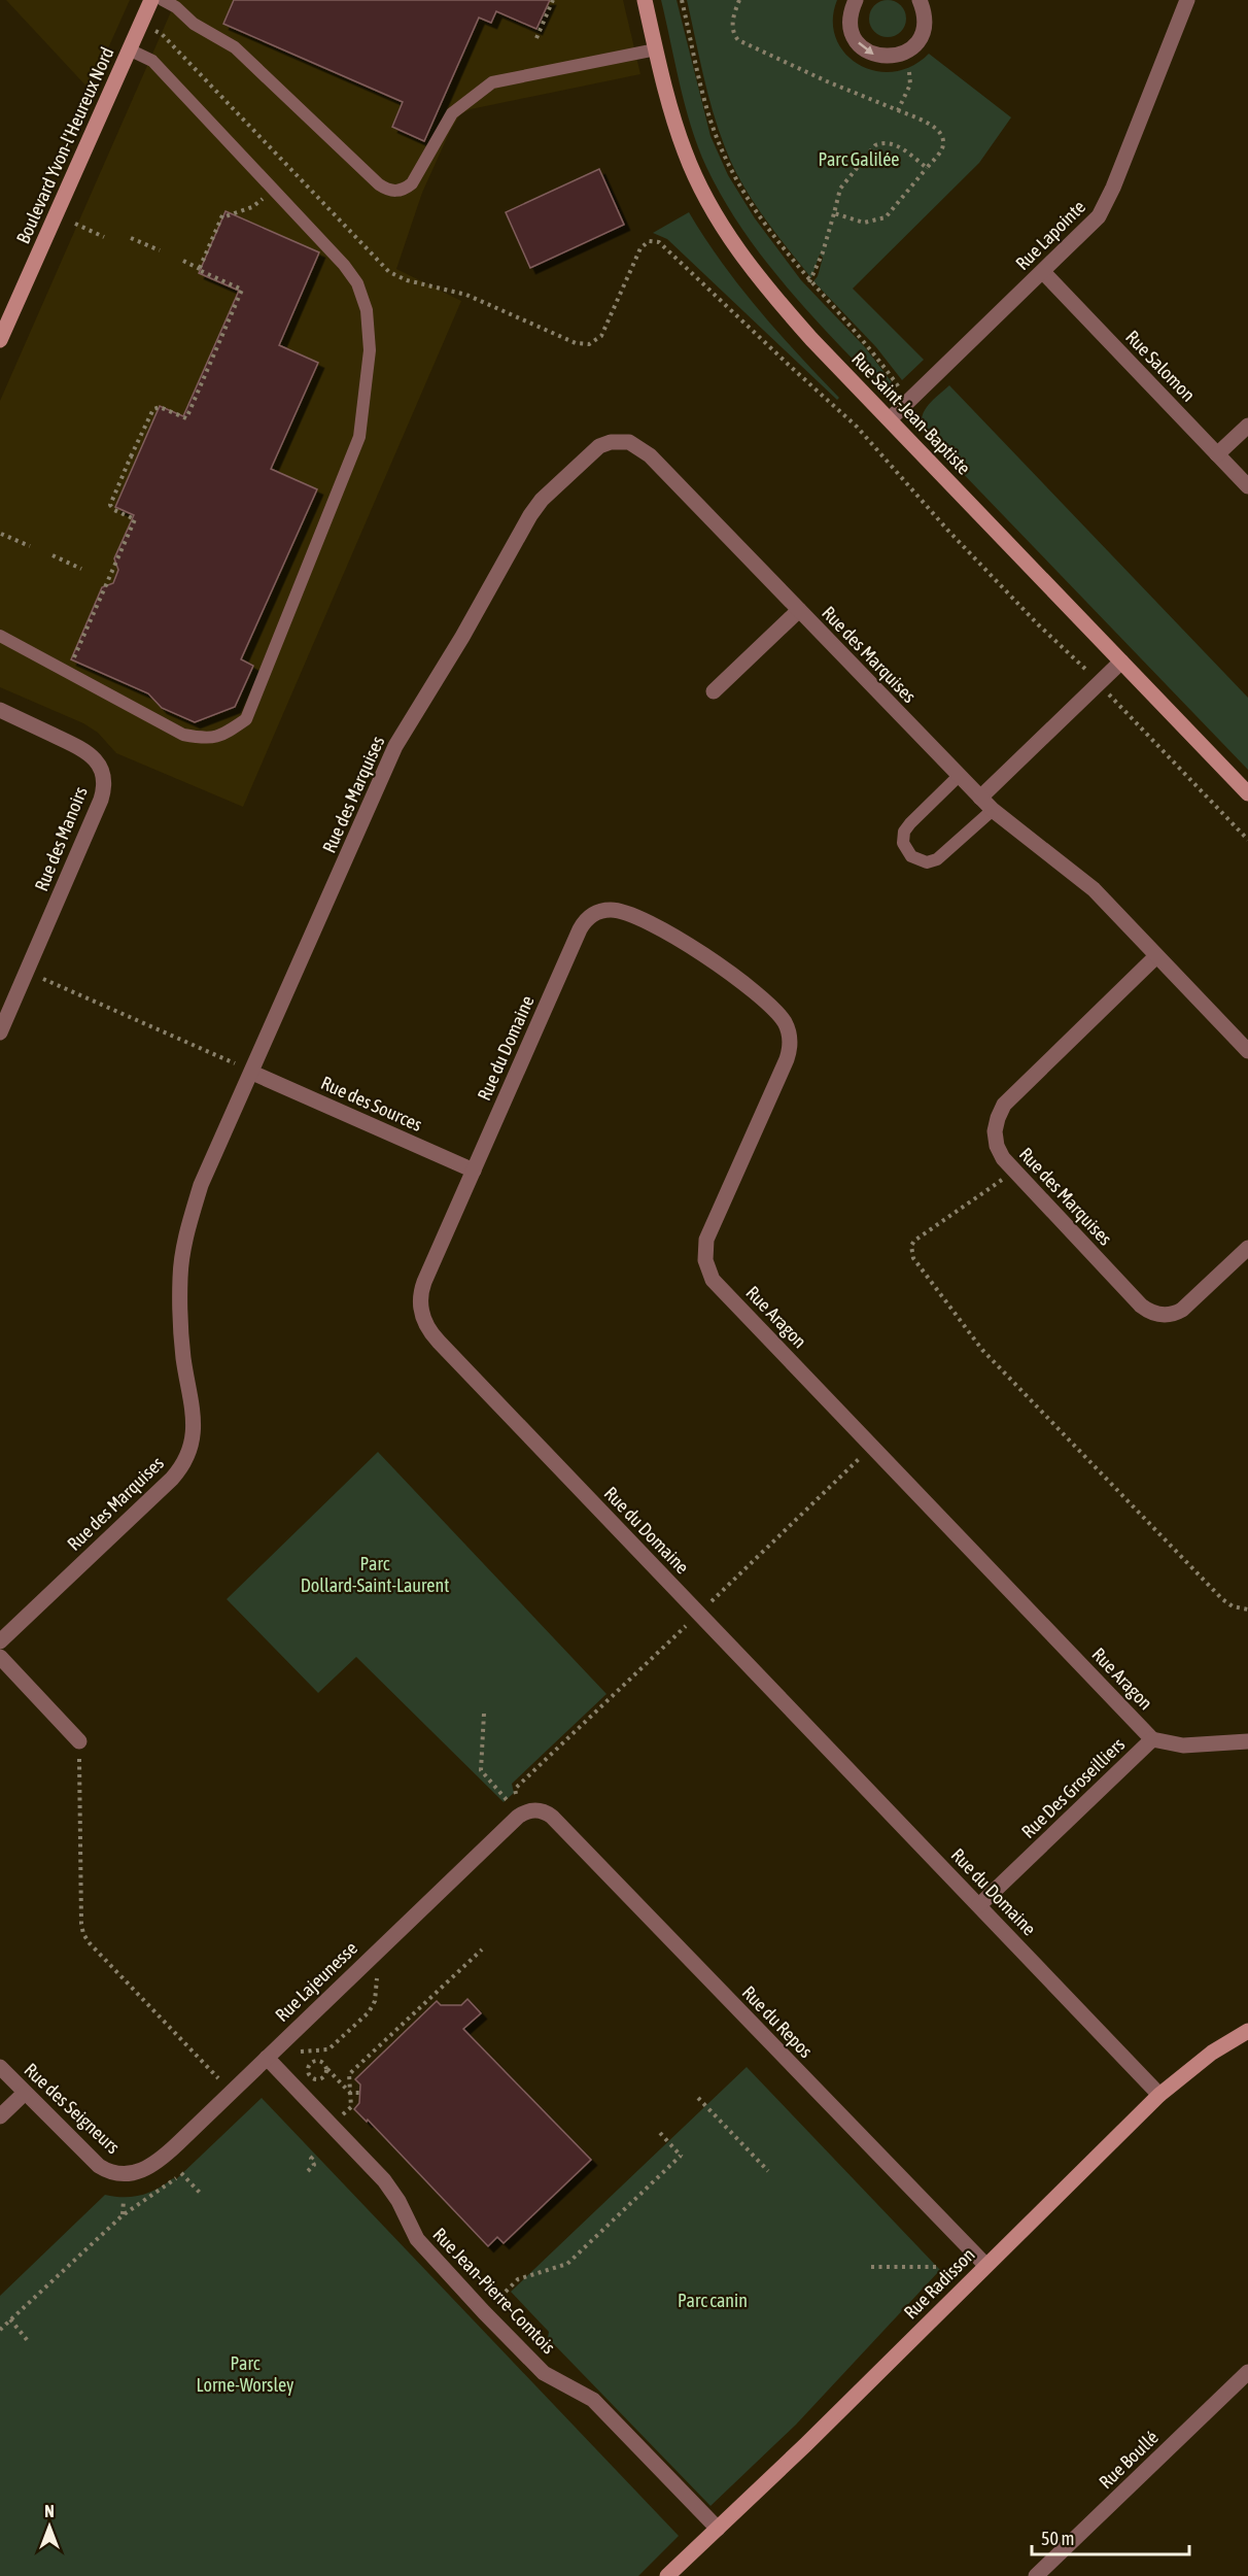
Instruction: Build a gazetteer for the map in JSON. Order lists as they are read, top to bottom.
{
  "streets": {
    "street": [
      "Boulevard Yvon-l'Heureux Nord",
      "Rue Lapointe",
      "Rue Salomon",
      "Rue Saint-Jean-Baptiste",
      "Rue des Marquises",
      "Rue des Manoirs",
      "Rue du Domaine",
      "Rue des Sources",
      "Rue Aragon",
      "Rue Des Groseilliers",
      "Rue Lajeunesse",
      "Rue du Repos",
      "Rue des Seigneurs",
      "Rue Radisson",
      "Rue Jean-Pierre-Comtois",
      "Rue Boullé"
    ]
  },
  "crossings": [
    ["Rue Lapointe", "Rue Salomon"],
    ["Rue Lapointe", "Rue Saint-Jean-Baptiste"],
    ["Rue des Marquises", "Rue des Sources"],
    ["Rue du Domaine", "Rue des Sources"],
    ["Rue du Domaine", "Rue Aragon"],
    ["Rue du Domaine", "Rue Des Groseilliers"],
    ["Rue du Domaine", "Rue Radisson"],
    ["Rue Aragon", "Rue Des Groseilliers"],
    ["Rue Lajeunesse", "Rue du Repos"],
    ["Rue Lajeunesse", "Rue des Seigneurs"],
    ["Rue Lajeunesse", "Rue Jean-Pierre-Comtois"],
    ["Rue du Repos", "Rue Radisson"],
    ["Rue Radisson", "Rue Jean-Pierre-Comtois"]
  ],
  "parks": [
    "Parc Galilée",
    "Parc Dollard-Saint-Laurent",
    "Parc canin",
    "Parc Lorne-Worsley"
  ],
  "scale_bar": "50 m",
  "north": "top"
}
